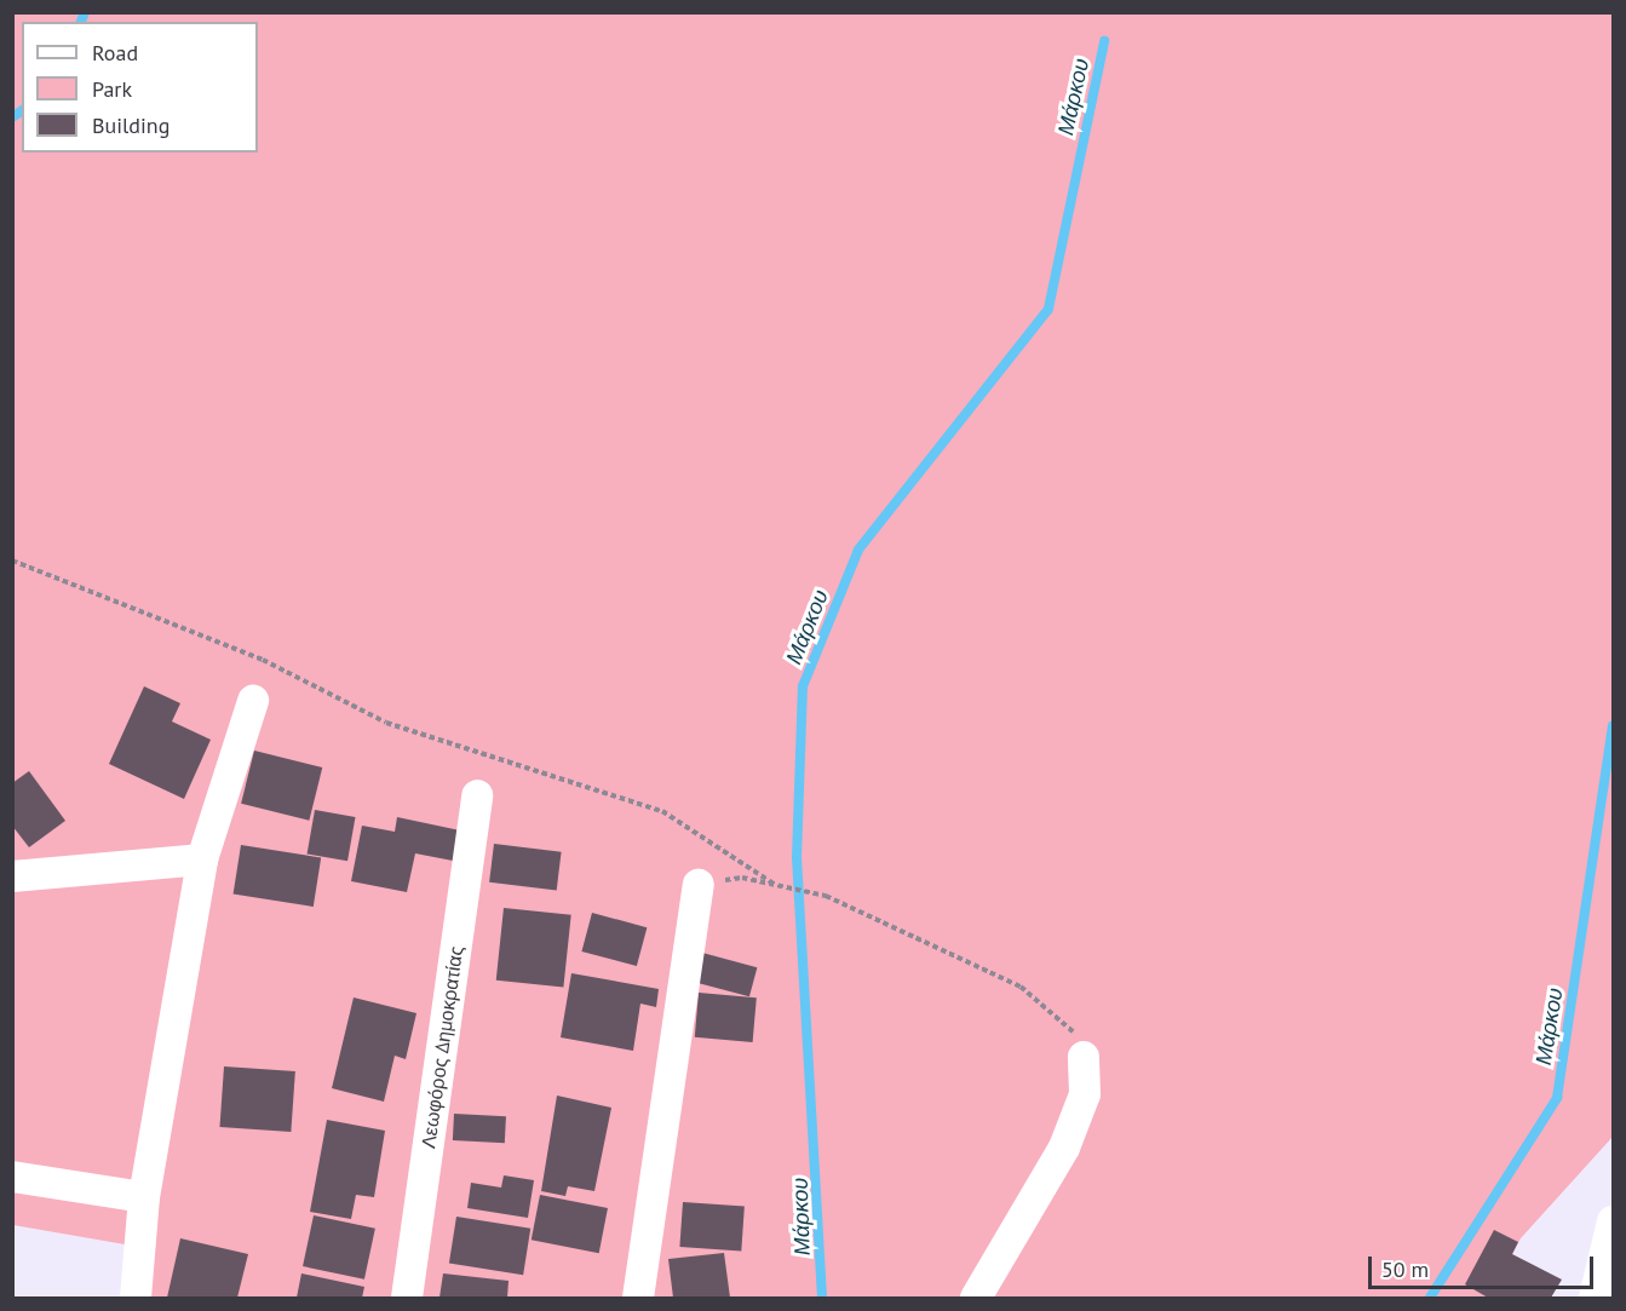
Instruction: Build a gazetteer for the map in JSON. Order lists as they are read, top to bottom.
{
  "streets": {
    "street": ["Λεωφόρος Δημοκρατίας"]
  },
  "water": ["Μάρκου"],
  "legend": ["Road", "Park", "Building"],
  "scale_bar": "50 m"
}
